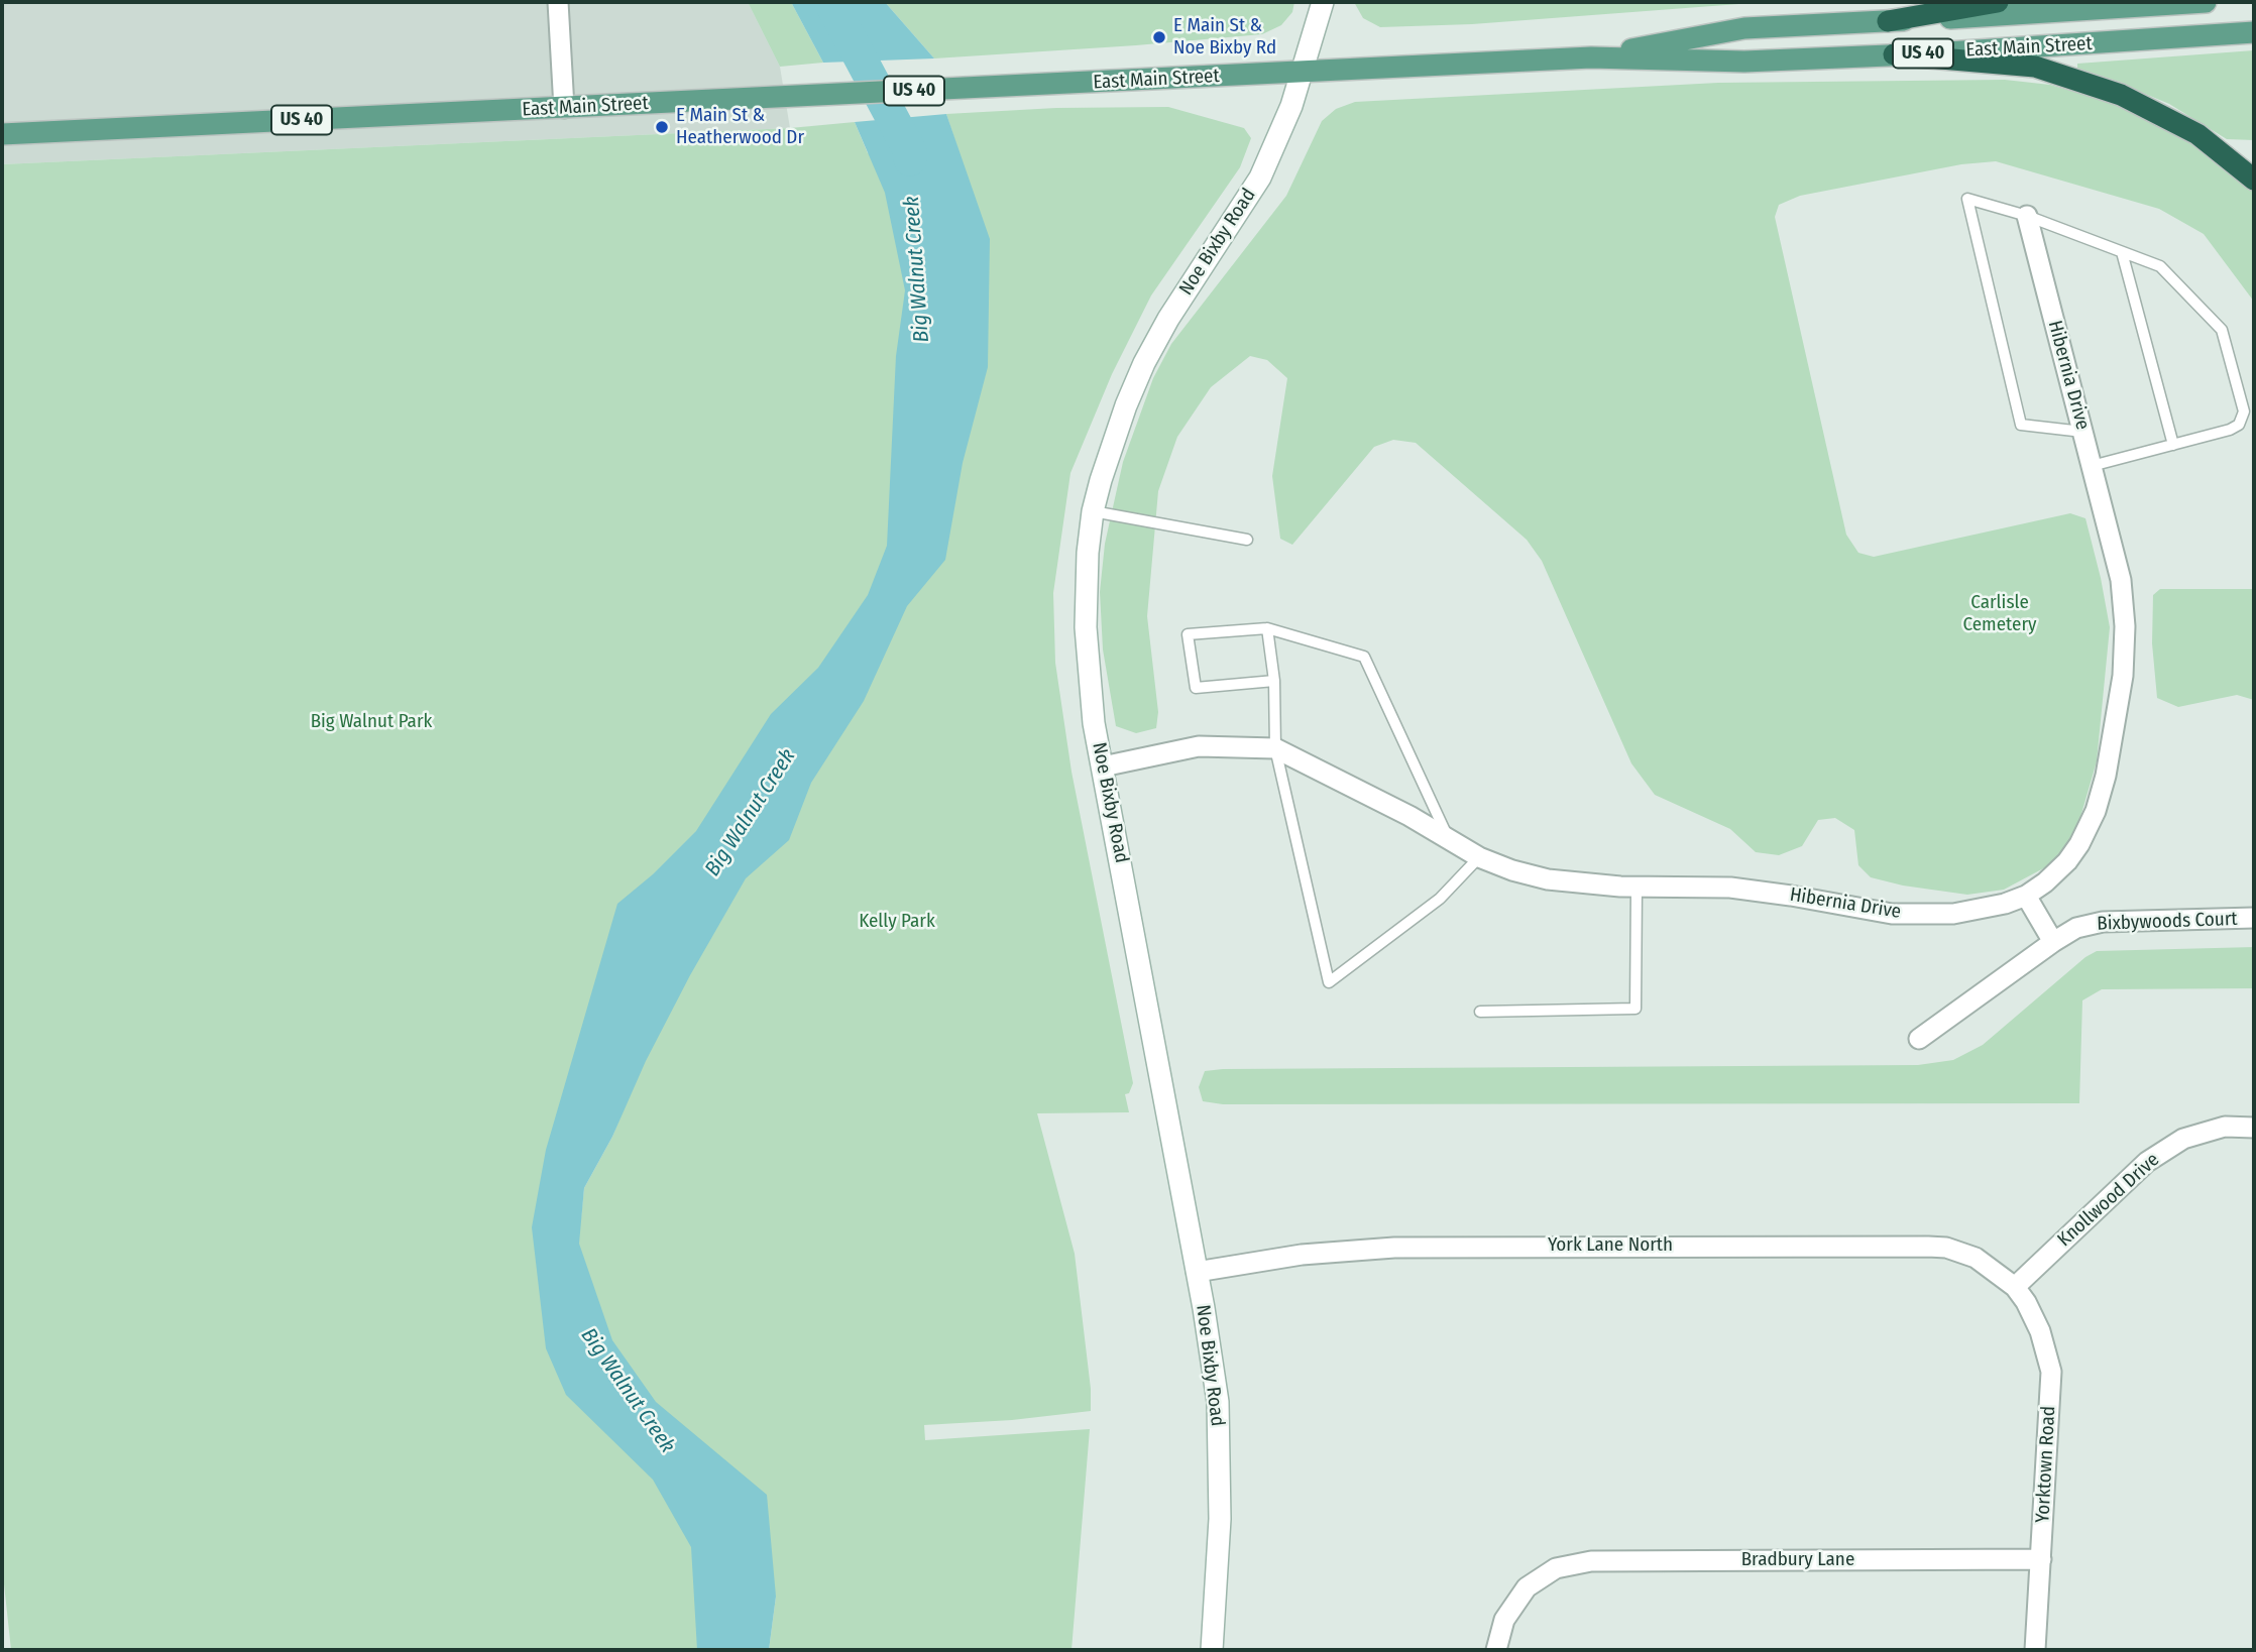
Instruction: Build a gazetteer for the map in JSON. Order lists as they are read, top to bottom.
{
  "streets": {
    "main road": ["East Main Street", "US 40"],
    "street": [
      "Noe Bixby Road",
      "Hibernia Drive",
      "Bixbywoods Court",
      "Knollwood Drive",
      "York Lane North",
      "Yorktown Road",
      "Bradbury Lane"
    ]
  },
  "crossings": [
    ["East Main Street", "Noe Bixby Road"],
    ["Noe Bixby Road", "Hibernia Drive"],
    ["Noe Bixby Road", "York Lane North"],
    ["Knollwood Drive", "York Lane North"],
    ["Knollwood Drive", "Yorktown Road"],
    ["York Lane North", "Yorktown Road"],
    ["Yorktown Road", "Bradbury Lane"]
  ],
  "water": ["Big Walnut Creek"],
  "parks": ["Carlisle Cemetery", "Big Walnut Park", "Kelly Park"],
  "places": ["E Main St & Noe Bixby Rd", "E Main St & Heatherwood Dr"]
}
